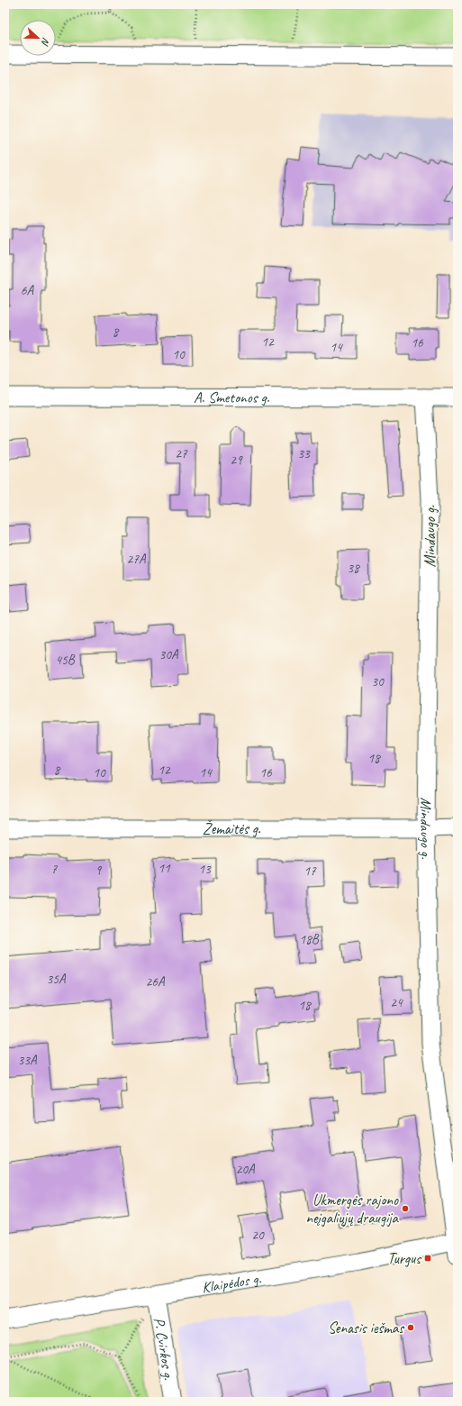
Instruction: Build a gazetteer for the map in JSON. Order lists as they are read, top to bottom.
{
  "streets": {
    "street": [
      "A. Smetonos g.",
      "Mindaugo g.",
      "Žemaitės g.",
      "Klaipėdos g.",
      "P. Cvirkos g."
    ]
  },
  "crossings": [
    ["A. Smetonos g.", "Mindaugo g."],
    ["Mindaugo g.", "Žemaitės g."],
    ["Mindaugo g.", "Klaipėdos g."],
    ["Klaipėdos g.", "P. Cvirkos g."]
  ],
  "places": {
    "other": ["Ukmergės rajono neįgaliųjų draugija", "Senasis iešmas"],
    "transit": ["Turgus"]
  },
  "house_numbers": [
    "6A",
    "8",
    "12",
    "16",
    "14",
    "10",
    "27",
    "33",
    "29",
    "27A",
    "38",
    "30A",
    "45B",
    "30",
    "18",
    "8",
    "12",
    "10",
    "14",
    "16",
    "11",
    "7",
    "13",
    "9",
    "17",
    "18B",
    "35A",
    "26A",
    "24",
    "18",
    "33A",
    "20A",
    "20"
  ],
  "north": "right"
}
